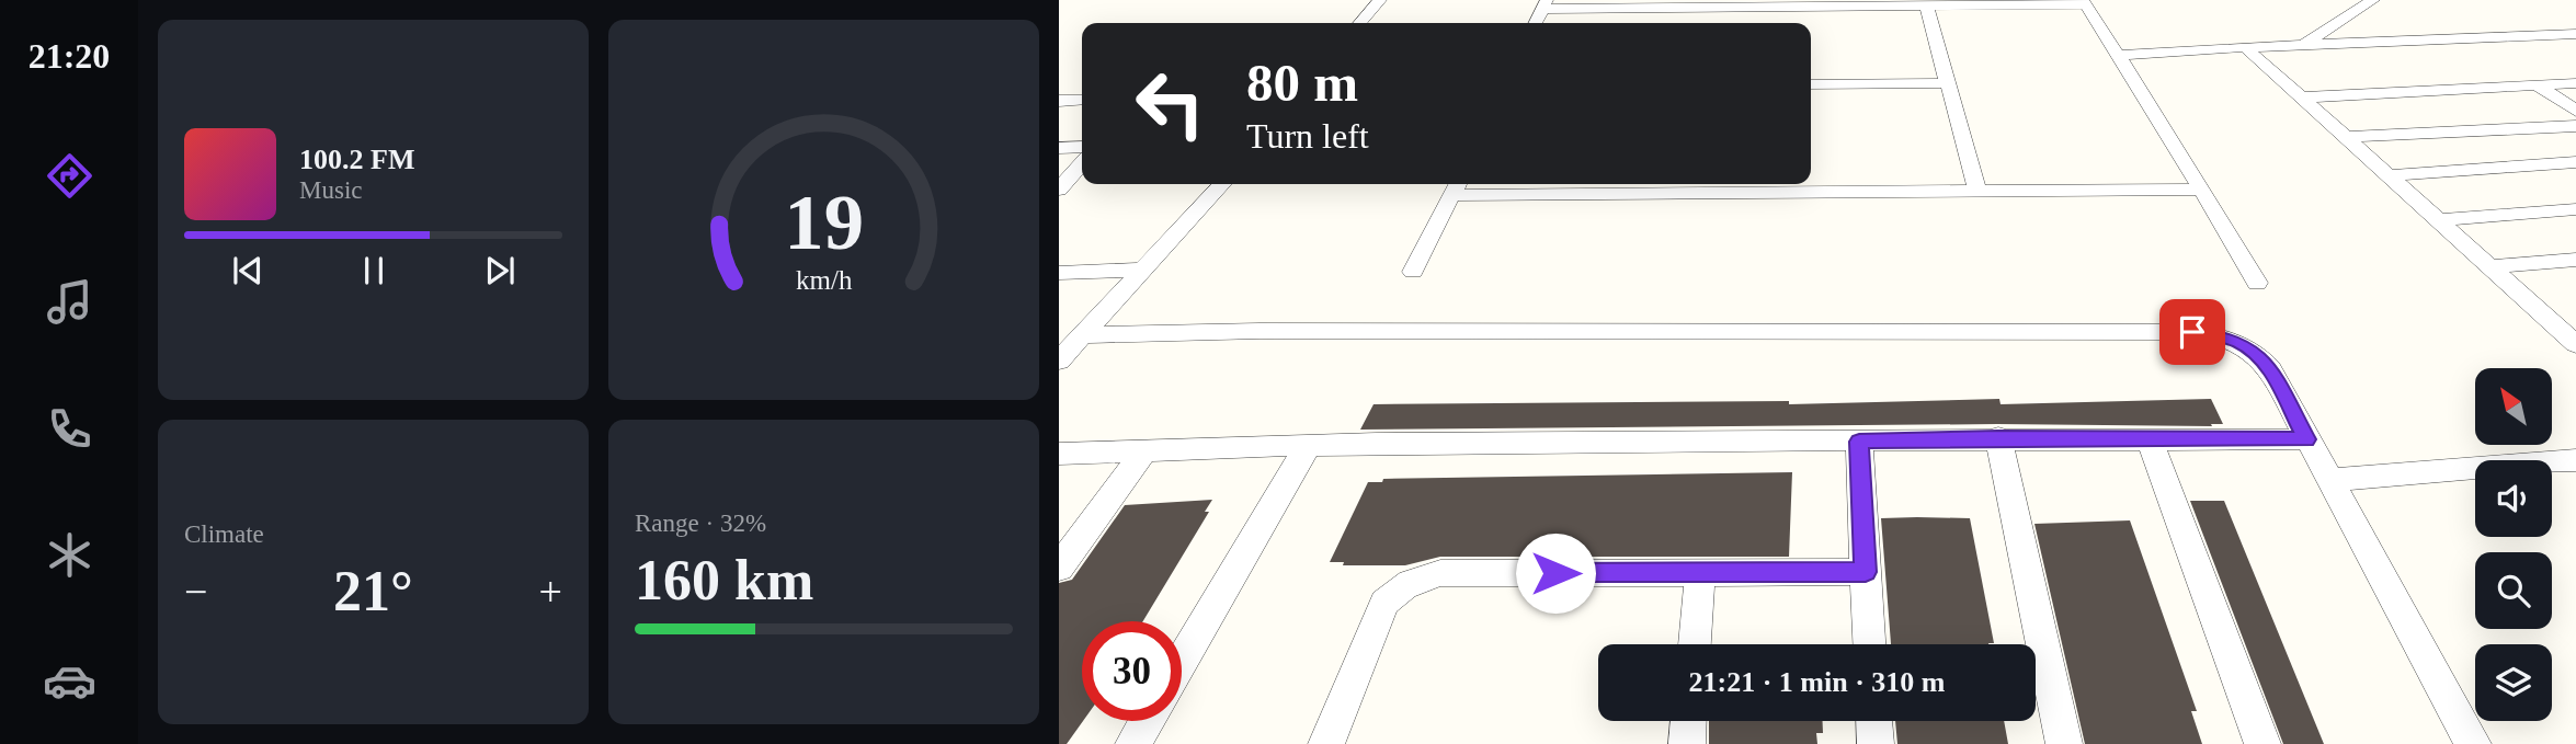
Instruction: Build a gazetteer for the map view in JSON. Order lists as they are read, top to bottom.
{
  "north": "top left",
  "page": {
    "tabs": "21:20",
    "turn": ["80 m", "Turn left"],
    "song": ["100.2 FM", "Music"],
    "tile": [
      "Climate",
      ["Range · 32%", "160 km"]
    ],
    "heat": ["−", "21°", "+"],
    "limit": "30",
    "trip": "21:21 · 1 min · 310 m",
    "gauge": ["19", "km/h"]
  }
}
